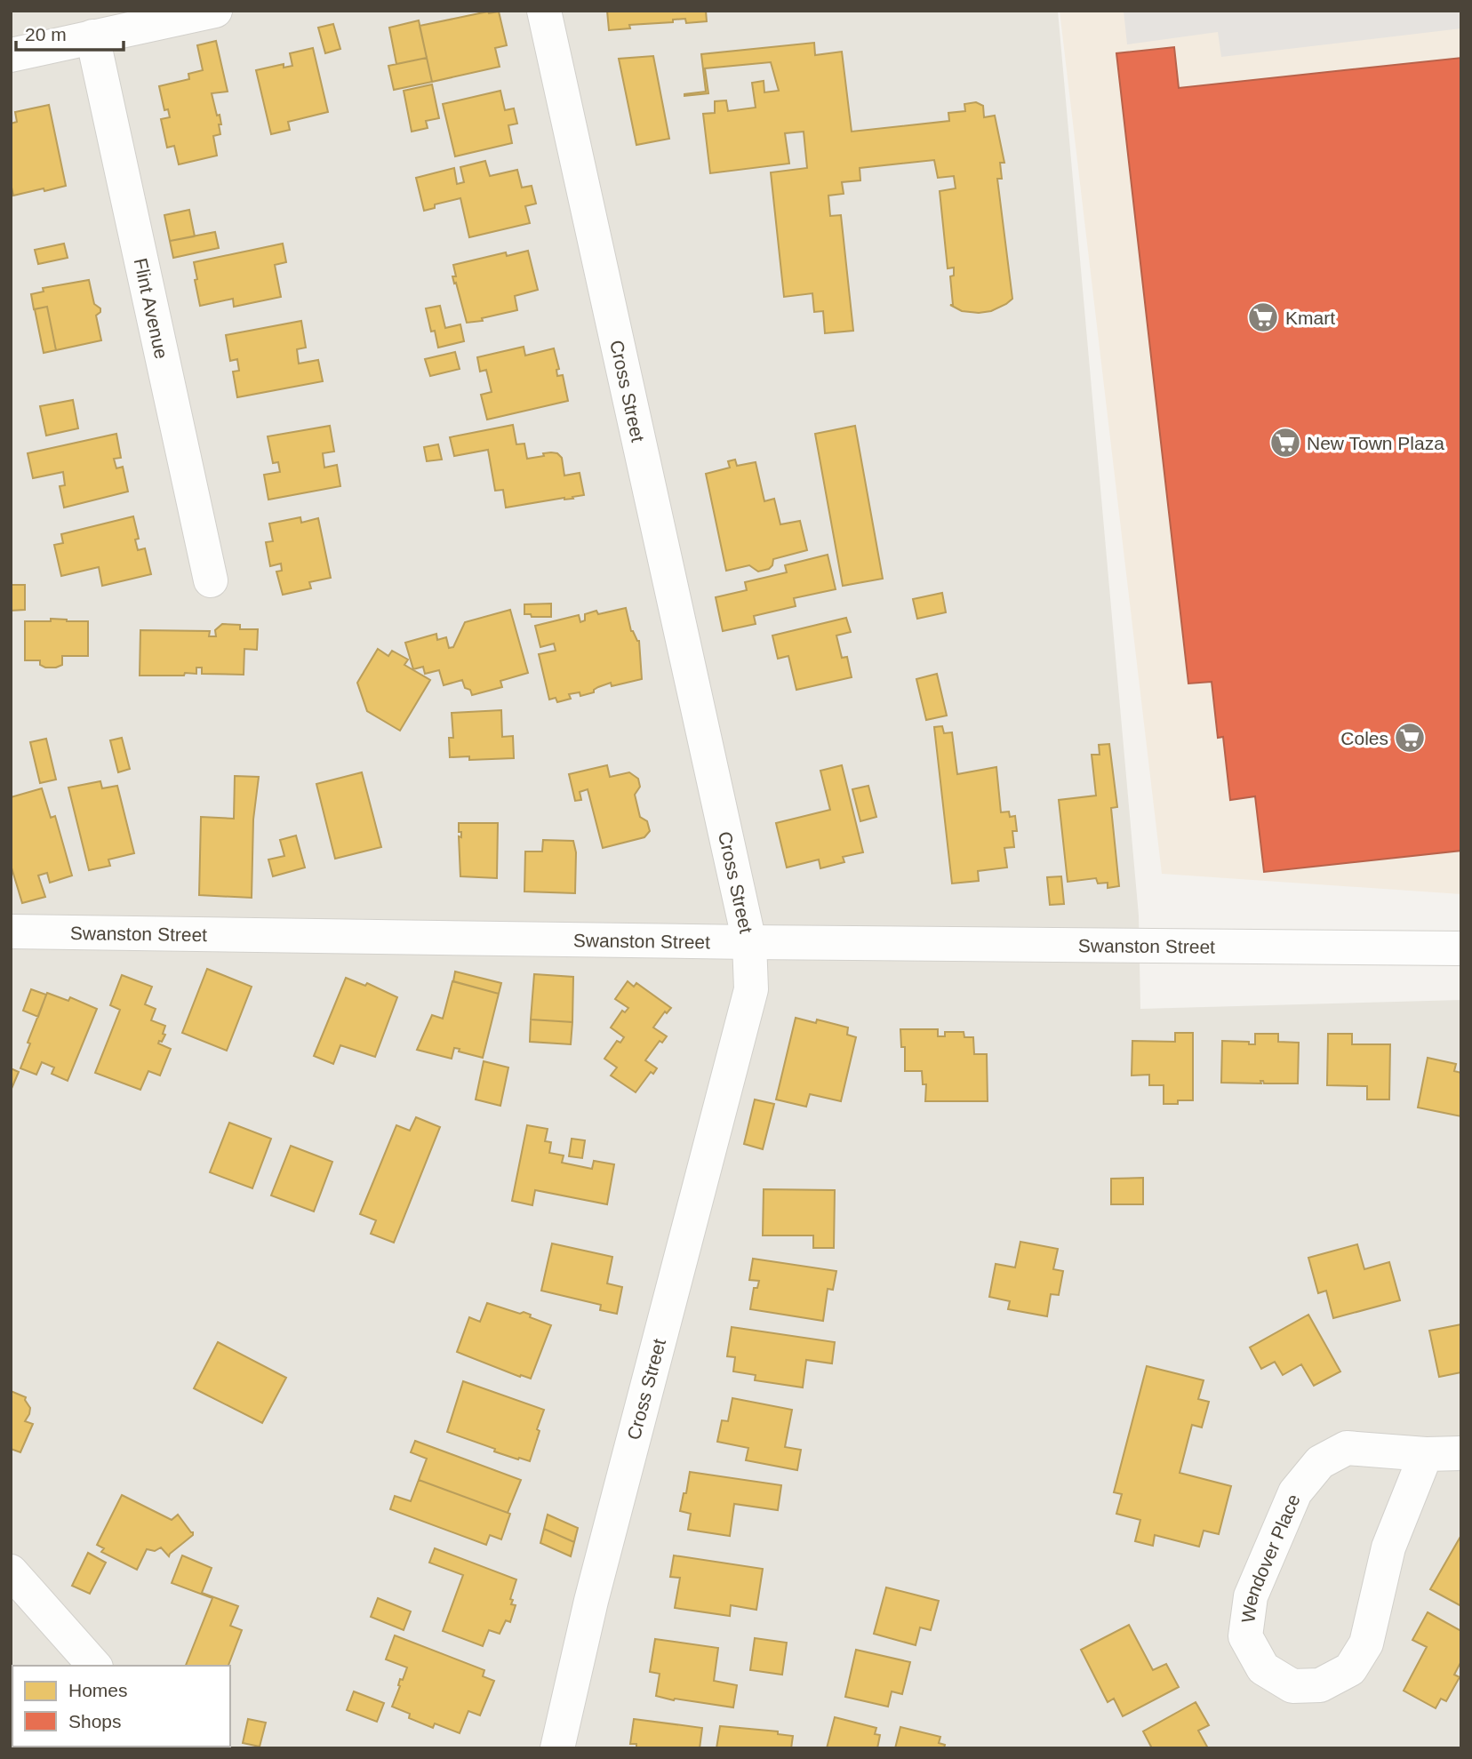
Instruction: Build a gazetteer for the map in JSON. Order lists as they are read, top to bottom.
{
  "streets": {
    "street": [
      "Flint Avenue",
      "Cross Street",
      "Swanston Street",
      "Wendover Place"
    ]
  },
  "crossings": [
    ["Cross Street", "Swanston Street"]
  ],
  "places": {
    "supermarket": ["Kmart", "New Town Plaza", "Coles"]
  },
  "legend": ["Homes", "Shops"],
  "scale_bar": "20 m"
}
